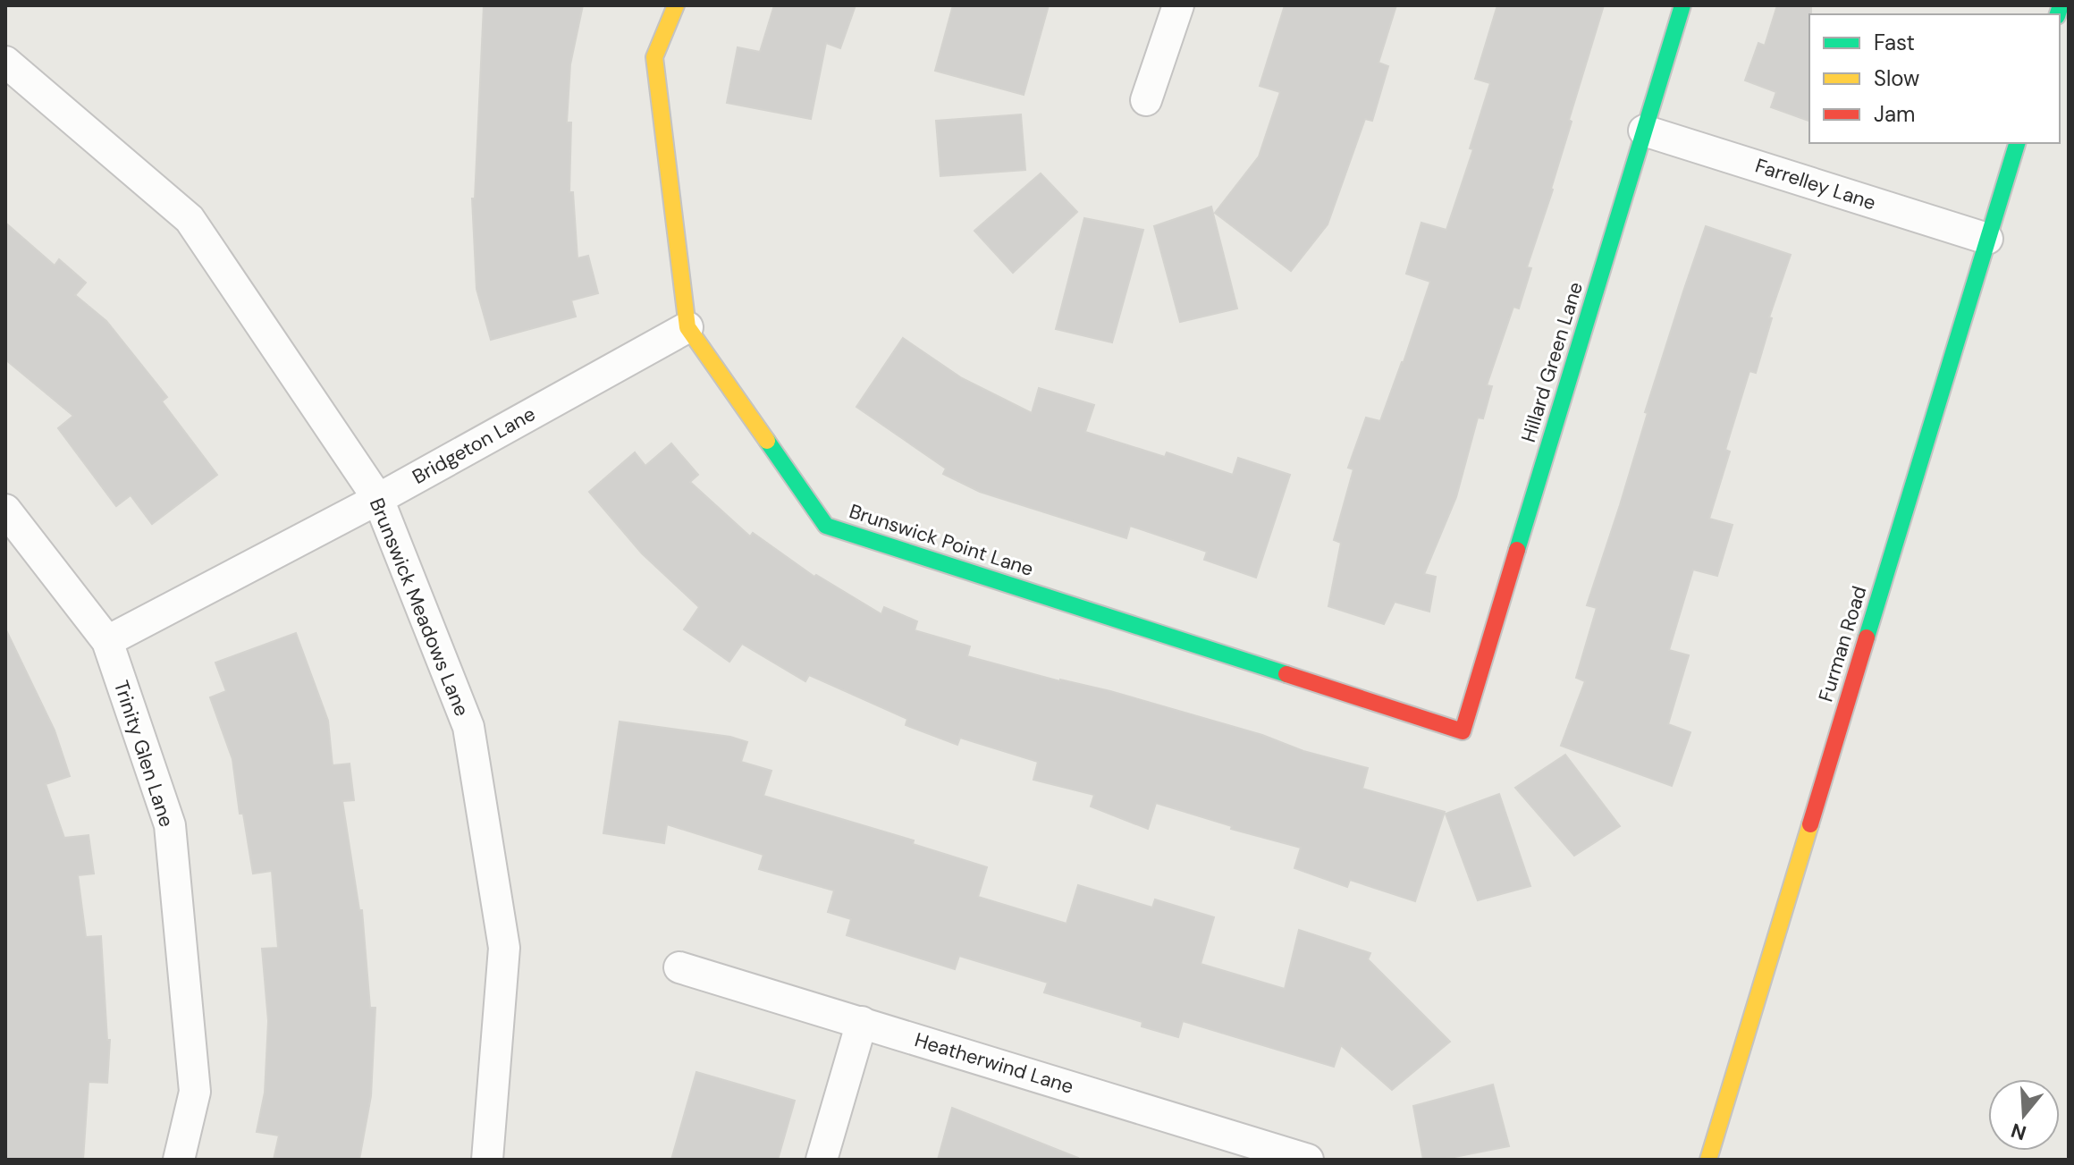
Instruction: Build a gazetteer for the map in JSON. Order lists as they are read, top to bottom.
{
  "streets": {
    "street": [
      "Farrelley Lane",
      "Hillard Green Lane",
      "Bridgeton Lane",
      "Brunswick Point Lane",
      "Brunswick Meadows Lane",
      "Furman Road",
      "Trinity Glen Lane",
      "Heatherwind Lane"
    ]
  },
  "crossings": [
    ["Farrelley Lane", "Hillard Green Lane"],
    ["Farrelley Lane", "Furman Road"],
    ["Hillard Green Lane", "Brunswick Point Lane"],
    ["Bridgeton Lane", "Brunswick Point Lane"],
    ["Bridgeton Lane", "Brunswick Meadows Lane"],
    ["Bridgeton Lane", "Trinity Glen Lane"]
  ],
  "legend": ["Fast", "Slow", "Jam"],
  "north": "bottom"
}
